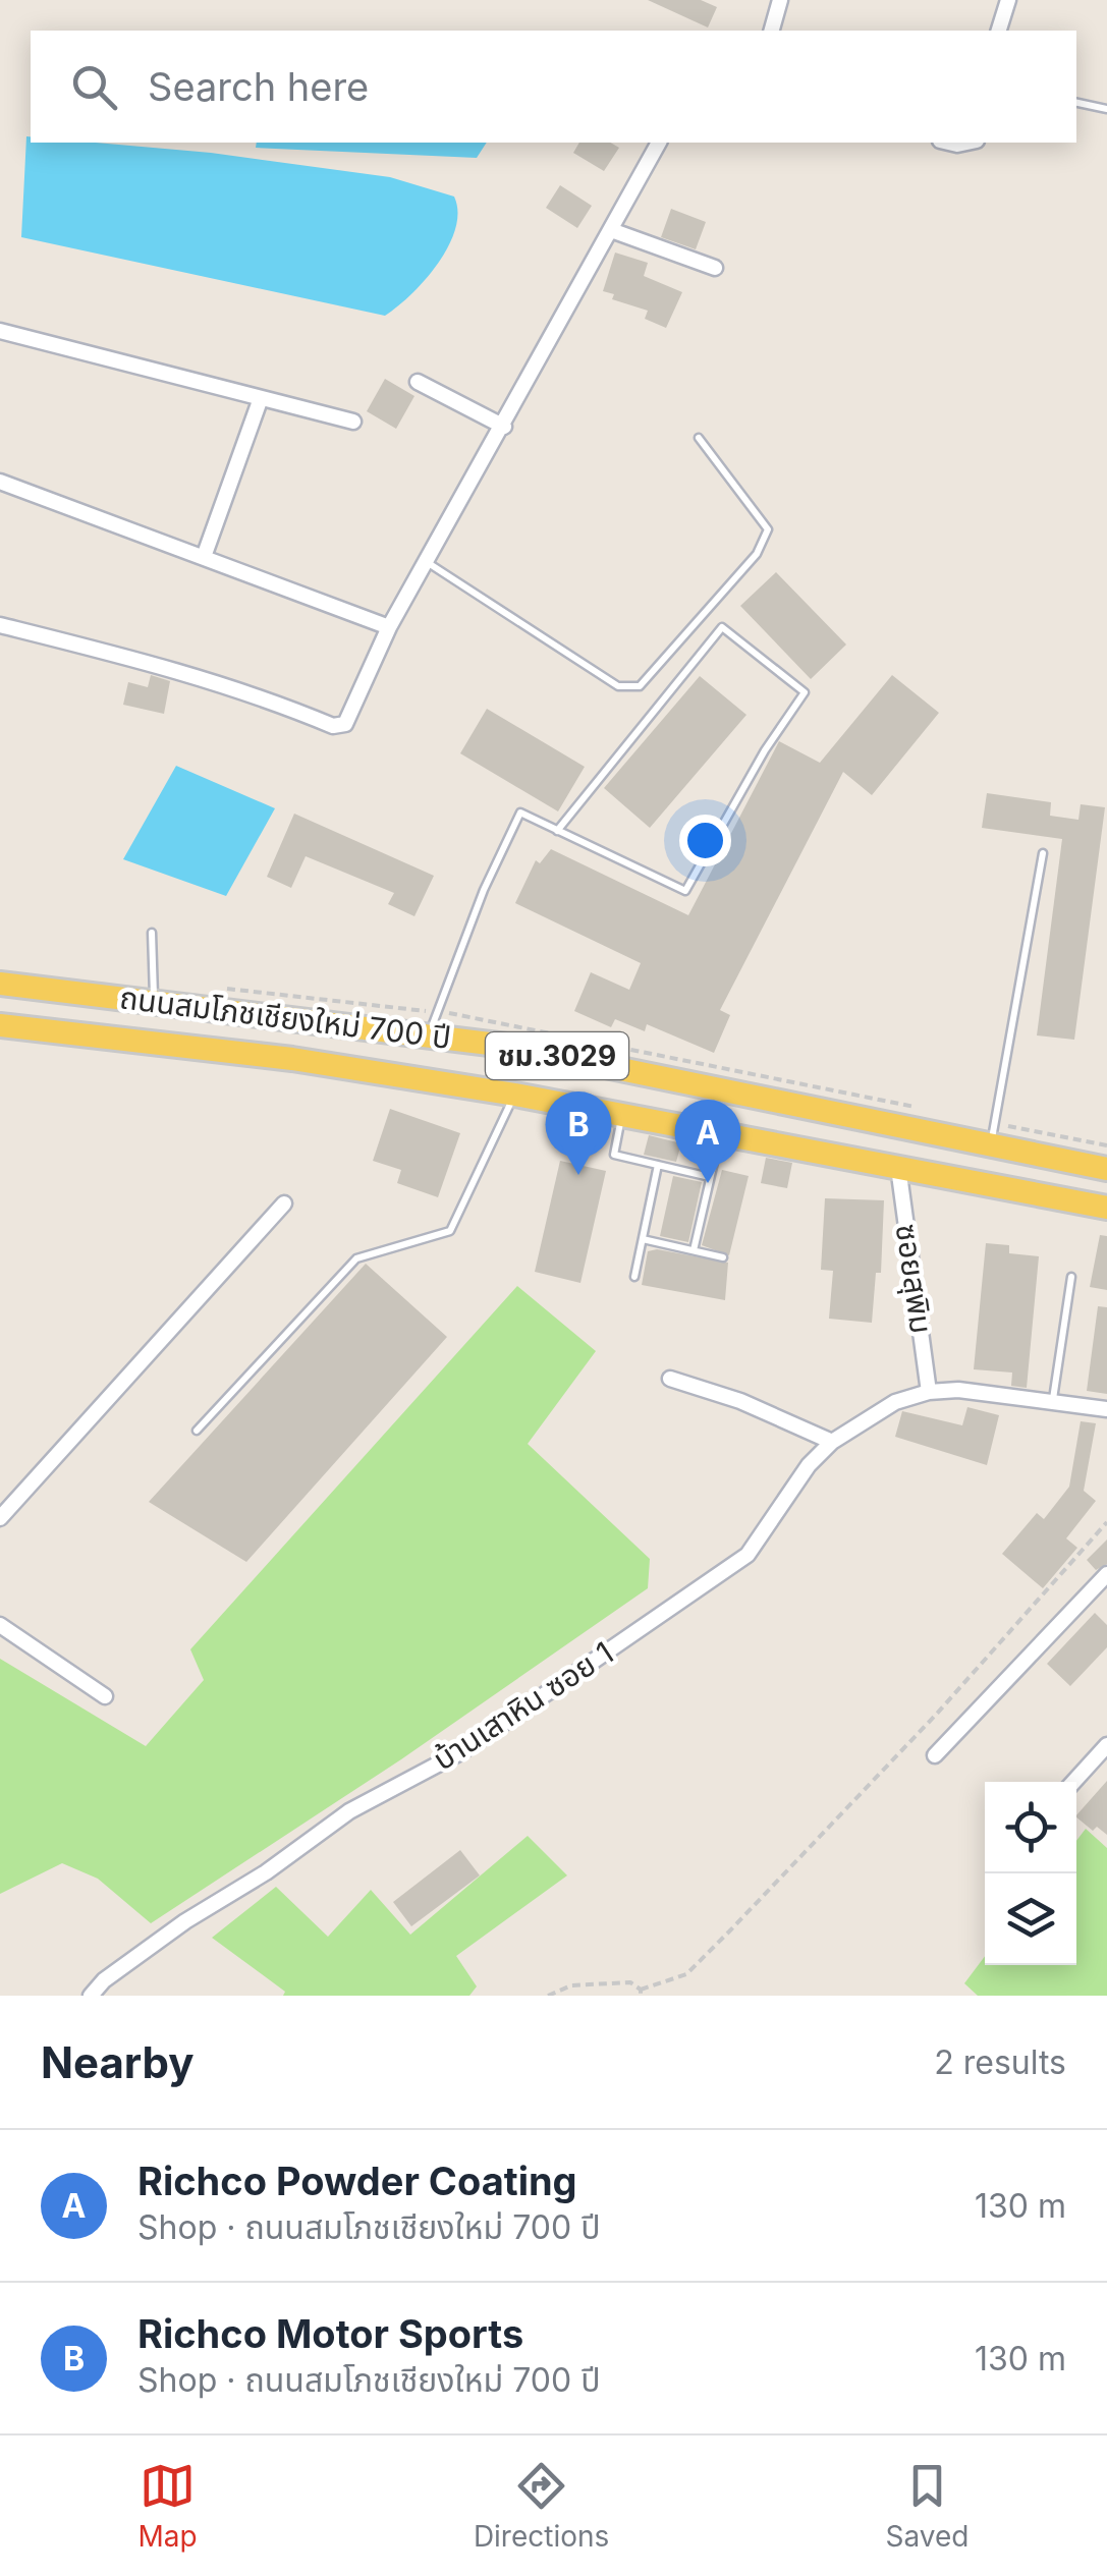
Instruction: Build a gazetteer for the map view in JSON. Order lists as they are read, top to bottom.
{
  "streets": {
    "main road": ["ถนนสมโภชเชียงใหม่ 700 ปี", "ชม.3029"],
    "street": ["ซอยสุพิม", "บ้านเสาหิน ซอย 1"]
  },
  "crossings": [
    ["ถนนสมโภชเชียงใหม่ 700 ปี", "ซอยสุพิม"],
    ["ซอยสุพิม", "บ้านเสาหิน ซอย 1"]
  ],
  "page": {
    "search": "Search here",
    "pins": ["B", "A"],
    "heading": ["Nearby", "2 results"],
    "list": [
      {
        "mark": "A",
        "name": "Richco Powder Coating",
        "note": "Shop · ถนนสมโภชเชียงใหม่ 700 ปี",
        "value": "130 m"
      },
      {
        "mark": "B",
        "name": "Richco Motor Sports",
        "note": "Shop · ถนนสมโภชเชียงใหม่ 700 ปี",
        "value": "130 m"
      }
    ],
    "nav": ["Map", "Directions", "Saved"]
  }
}
